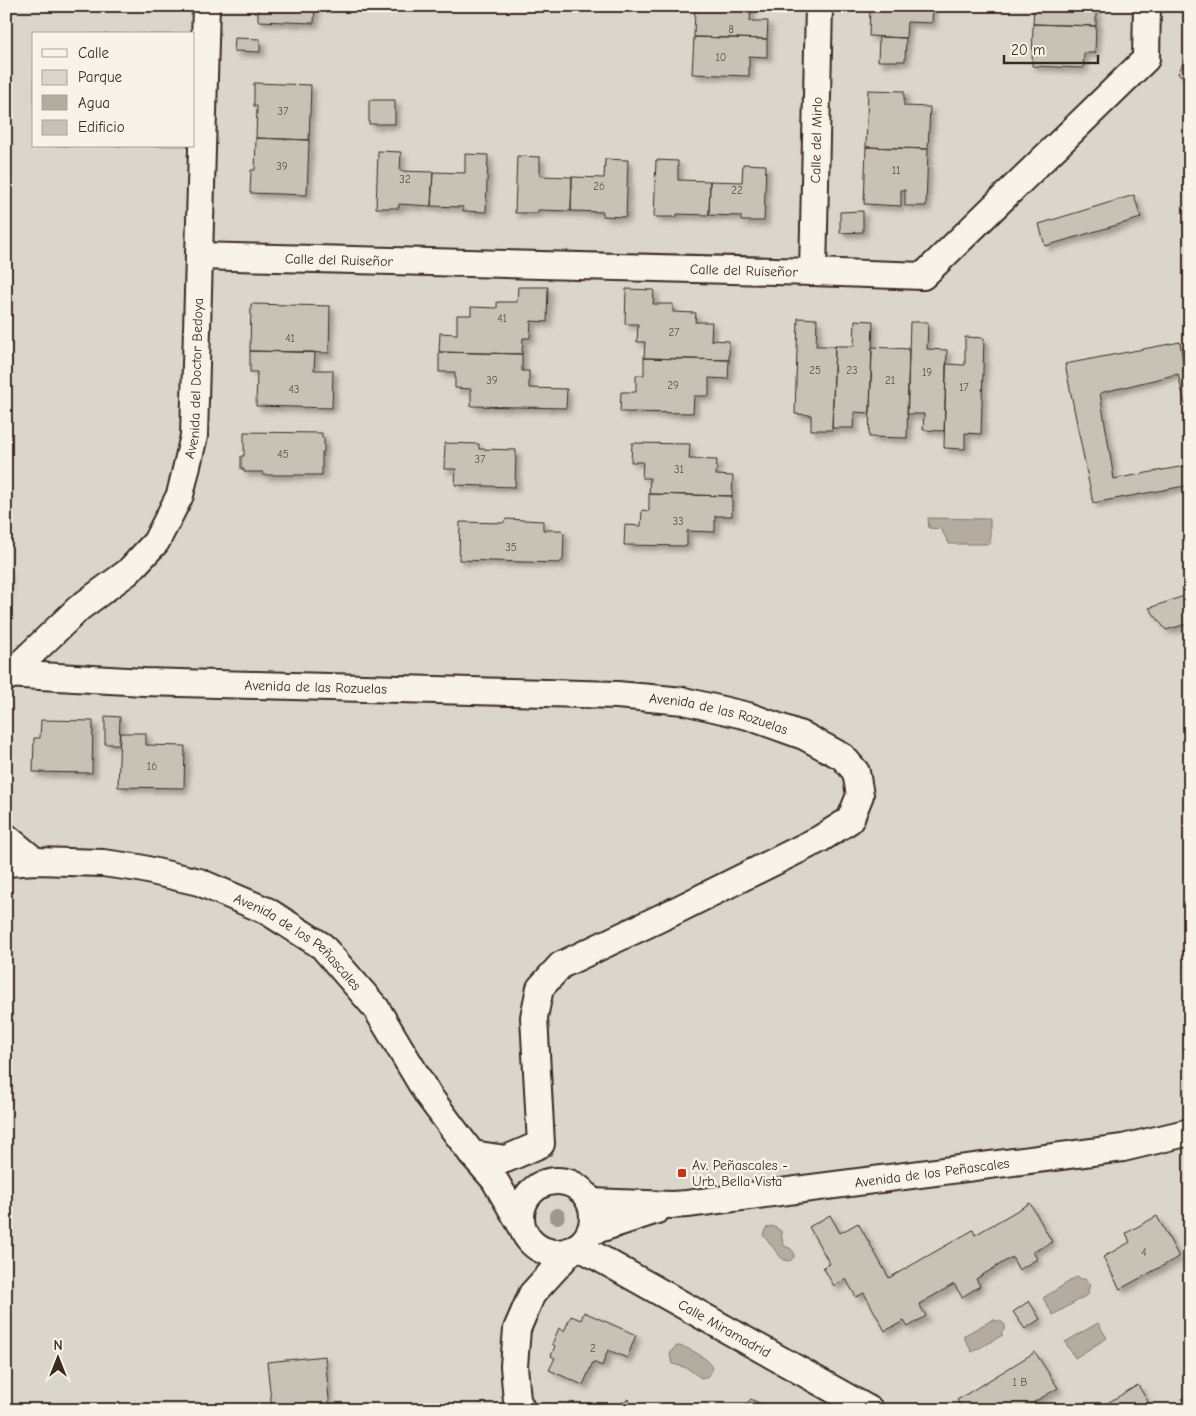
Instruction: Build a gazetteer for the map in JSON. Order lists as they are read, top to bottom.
{
  "streets": {
    "street": [
      "Calle del Mirlo",
      "Calle del Ruiseñor",
      "Avenida del Doctor Bedoya",
      "Avenida de las Rozuelas",
      "Avenida de los Peñascales",
      "Calle Miramadrid"
    ]
  },
  "crossings": [
    ["Calle del Mirlo", "Calle del Ruiseñor"],
    ["Calle del Ruiseñor", "Avenida del Doctor Bedoya"],
    ["Avenida del Doctor Bedoya", "Avenida de las Rozuelas"],
    ["Avenida de las Rozuelas", "Avenida de los Peñascales"],
    ["Avenida de las Rozuelas", "Calle Miramadrid"],
    ["Avenida de los Peñascales", "Calle Miramadrid"]
  ],
  "places": {
    "transit": ["Av. Peñascales - Urb. Bella Vista"]
  },
  "house_numbers": [
    "8",
    "10",
    "37",
    "39",
    "11",
    "32",
    "26",
    "22",
    "41",
    "27",
    "41",
    "25",
    "23",
    "19",
    "39",
    "21",
    "29",
    "17",
    "43",
    "45",
    "37",
    "31",
    "33",
    "35",
    "16",
    "4",
    "2",
    "1 B"
  ],
  "legend": [
    "Calle",
    "Parque",
    "Agua",
    "Edificio"
  ],
  "scale_bar": "20 m",
  "north": "top"
}
